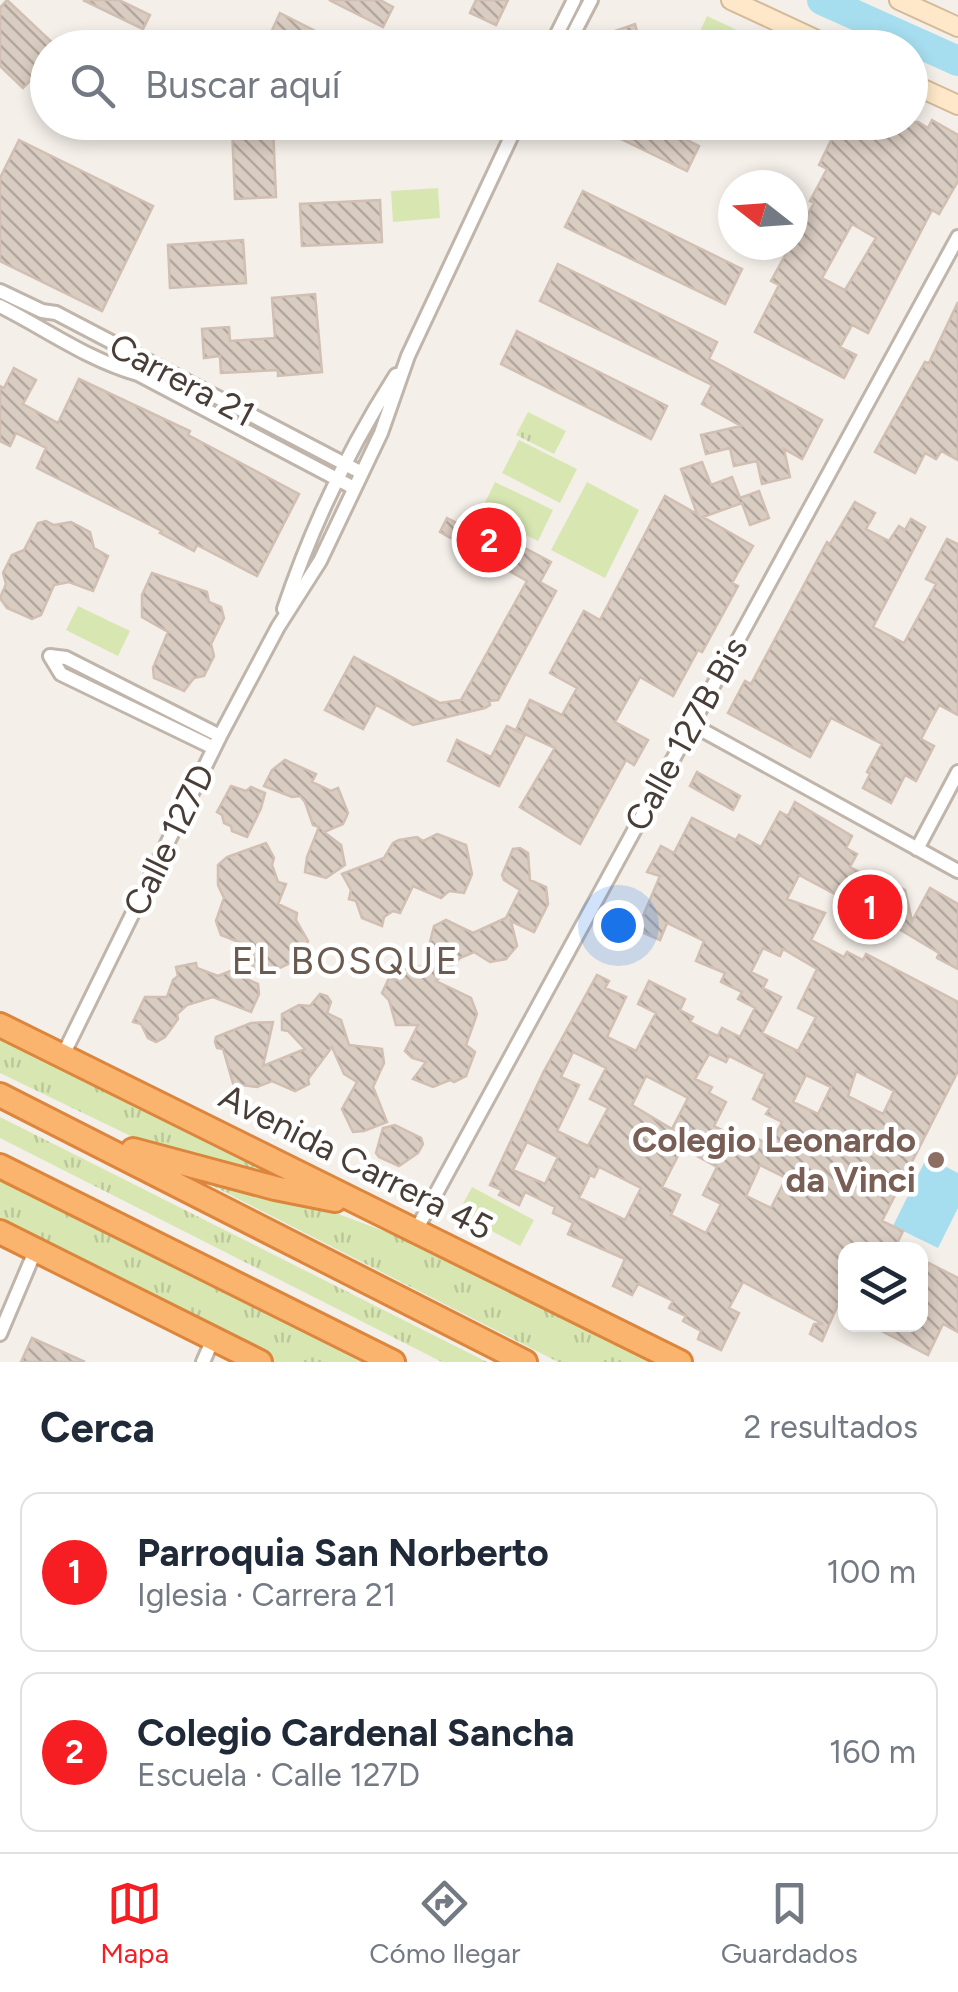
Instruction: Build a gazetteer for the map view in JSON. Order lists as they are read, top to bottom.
{
  "streets": {
    "highway": ["Avenida Carrera 45"],
    "street": ["Carrera 21", "Calle 127B Bis", "Calle 127D"]
  },
  "crossings": [
    ["Carrera 21", "Calle 127D"],
    ["Calle 127B Bis", "Avenida Carrera 45"],
    ["Calle 127D", "Avenida Carrera 45"]
  ],
  "districts": ["EL BOSQUE"],
  "places": ["Colegio Leonardo da Vinci"],
  "north": "left",
  "page": {
    "search": "Buscar aquí",
    "pins": ["2", "1"],
    "heading": ["Cerca", "2 resultados"],
    "list": [
      {
        "mark": "1",
        "name": "Parroquia San Norberto",
        "note": "Iglesia · Carrera 21",
        "value": "100 m"
      },
      {
        "mark": "2",
        "name": "Colegio Cardenal Sancha",
        "note": "Escuela · Calle 127D",
        "value": "160 m"
      }
    ],
    "nav": ["Mapa", "Cómo llegar", "Guardados"]
  }
}
